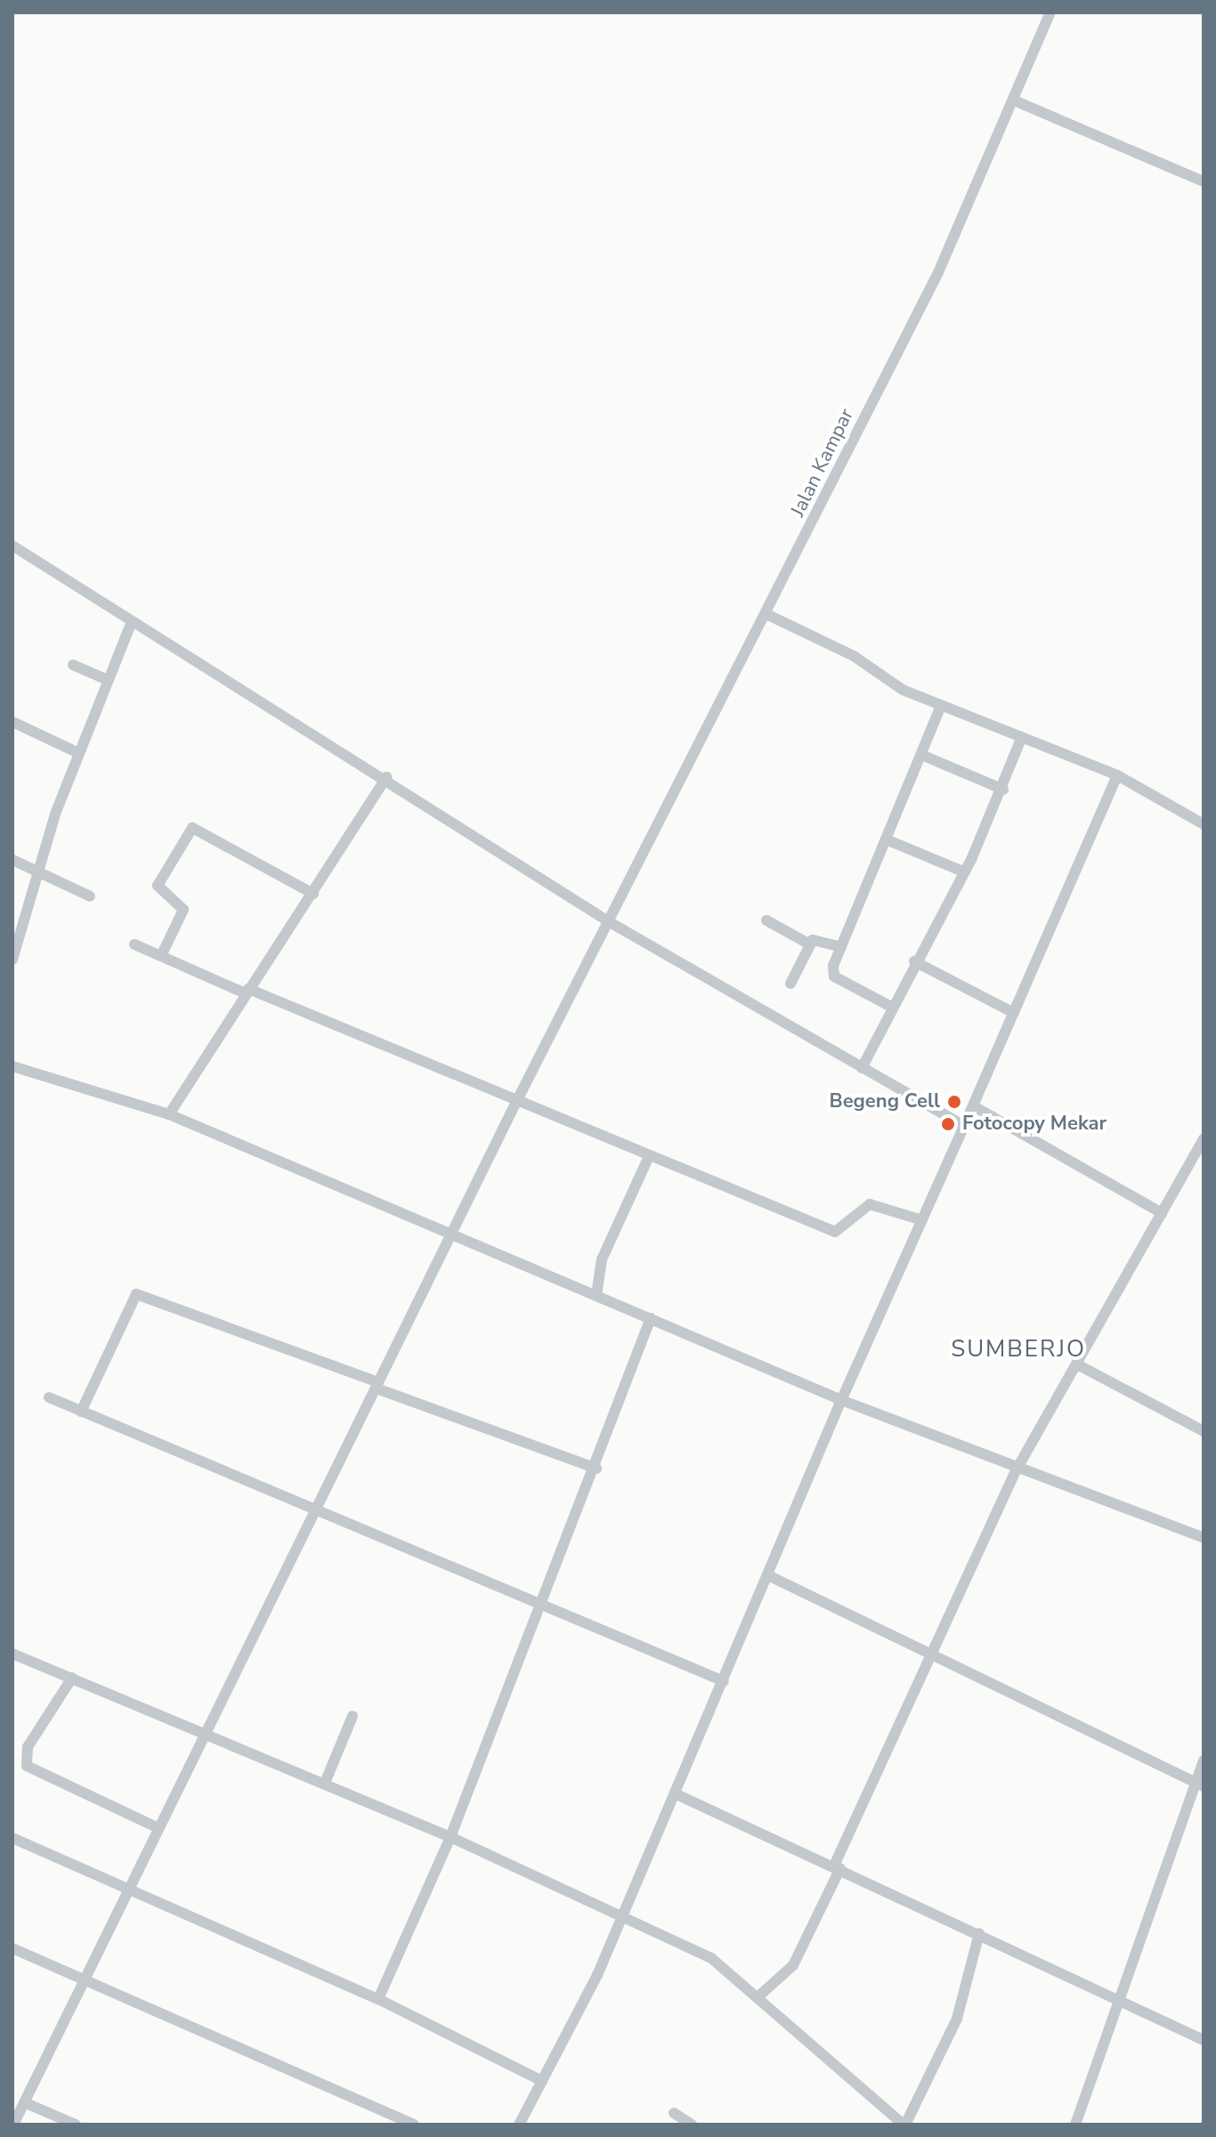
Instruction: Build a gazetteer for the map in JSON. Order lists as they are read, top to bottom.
{
  "streets": {
    "street": ["Jalan Kampar"]
  },
  "districts": ["SUMBERJO"],
  "places": ["Begeng Cell", "Fotocopy Mekar"]
}
